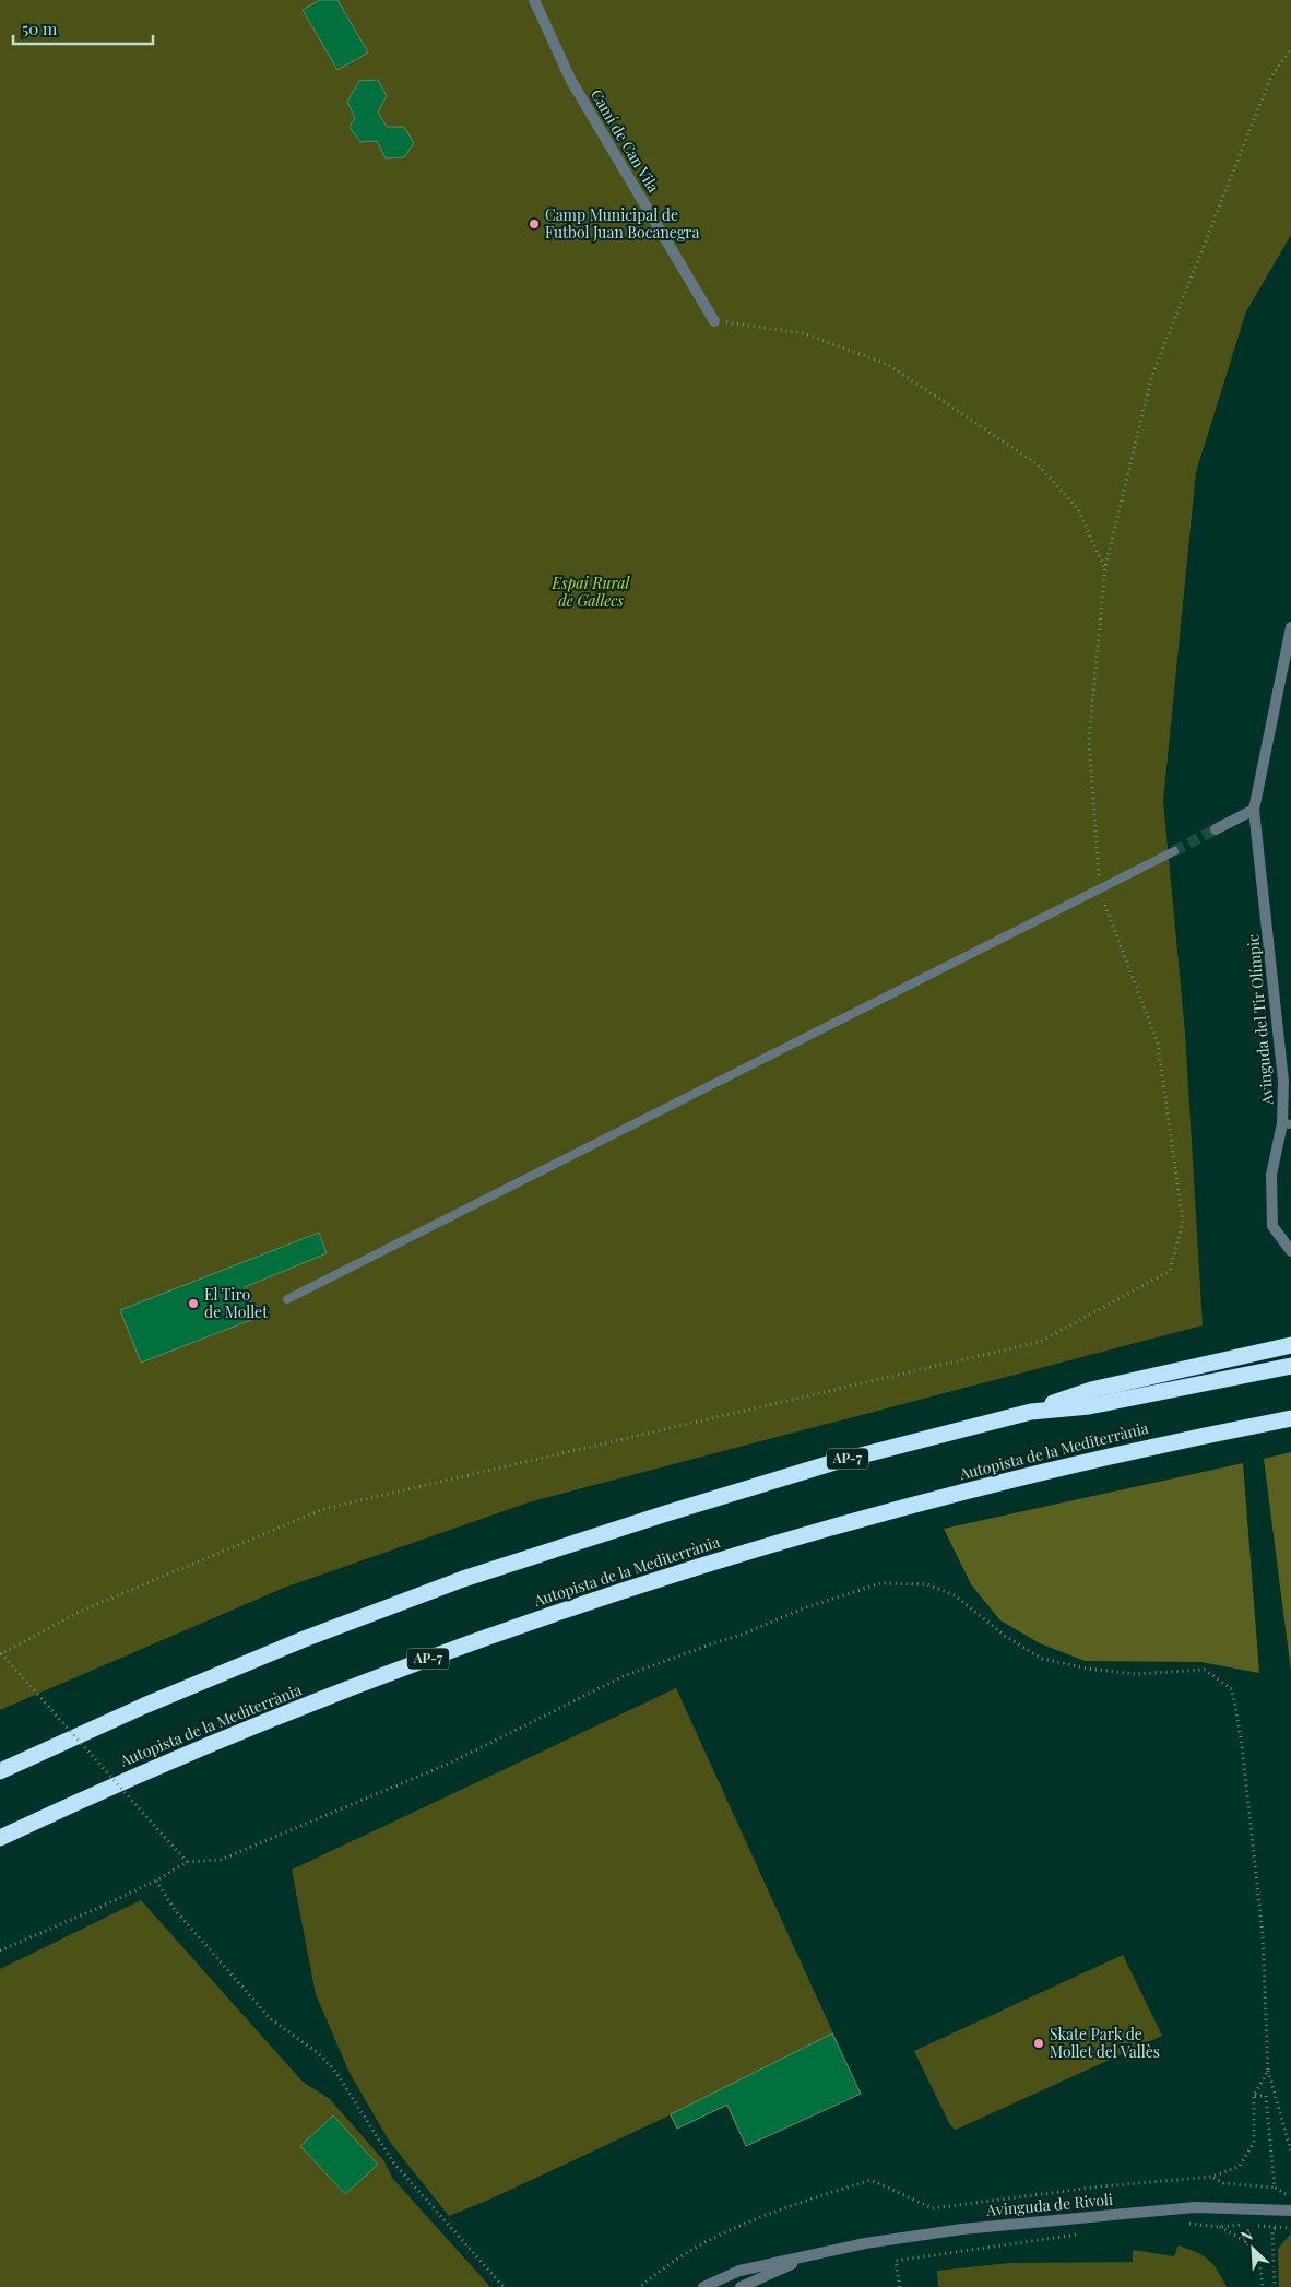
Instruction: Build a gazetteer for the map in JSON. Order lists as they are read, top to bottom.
{
  "streets": {
    "highway": ["Autopista de la Mediterrània", "AP-7"],
    "street": ["Camí de Can Vila", "Avinguda del Tir Olímpic", "Avinguda de Rivoli"]
  },
  "parks": ["Espai Rural de Gallecs"],
  "places": ["Camp Municipal de Futbol Juan Bocanegra", "El Tiro de Mollet", "Skate Park de Mollet del Vallès"],
  "scale_bar": "50 m",
  "north": "top left"
}
